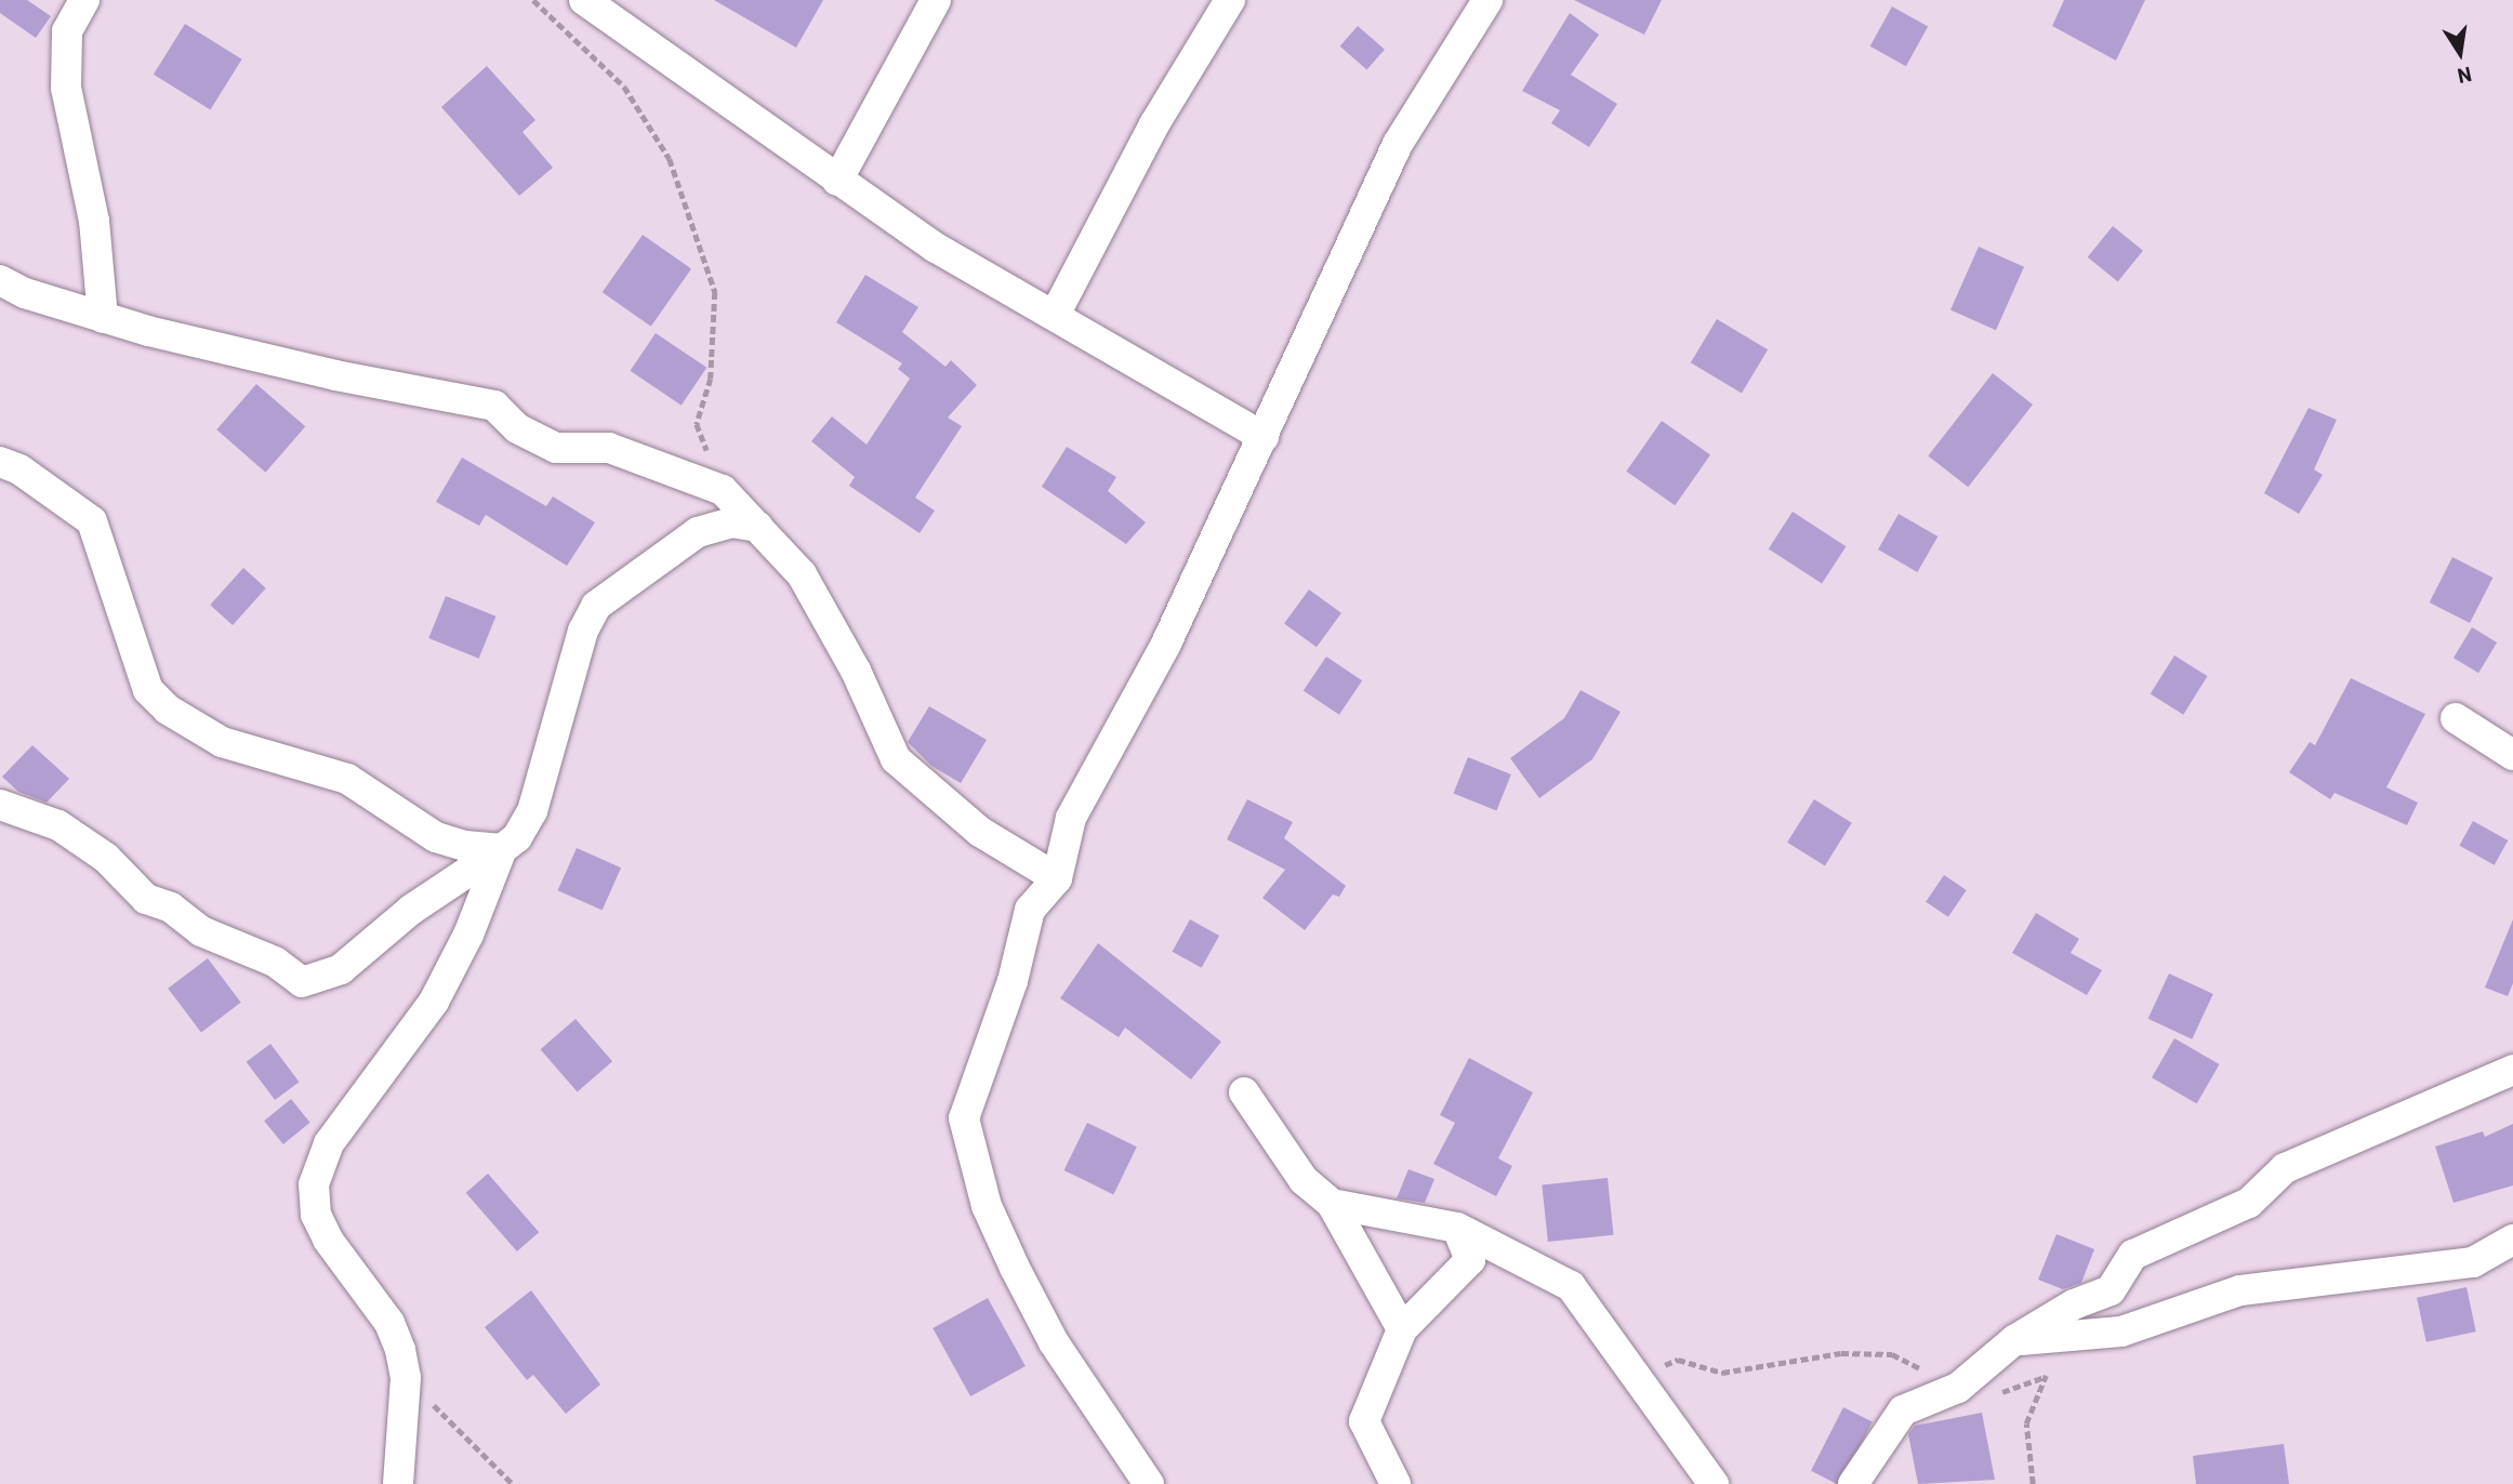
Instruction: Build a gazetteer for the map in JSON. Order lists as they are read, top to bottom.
{
  "north": "bottom"
}
